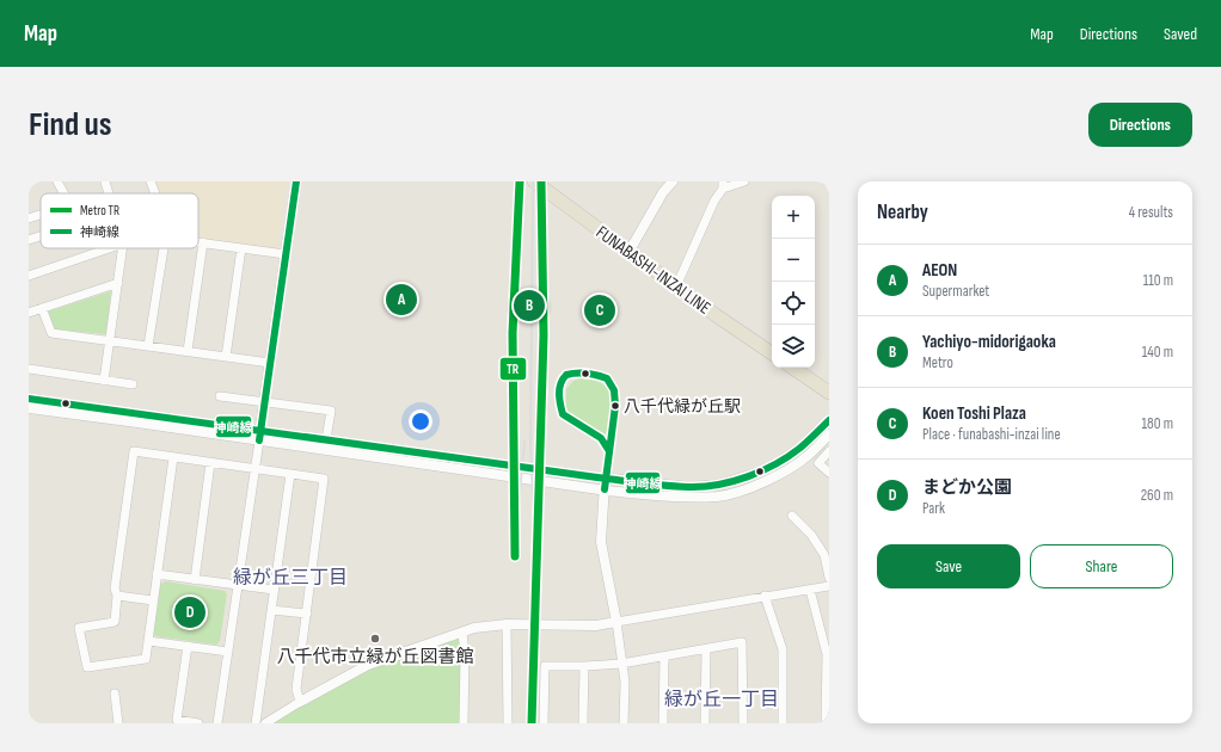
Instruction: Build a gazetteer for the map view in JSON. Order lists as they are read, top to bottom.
{
  "streets": {
    "main road": ["FUNABASHI-INZAI LINE"]
  },
  "districts": ["緑が丘三丁目", "緑が丘一丁目"],
  "places": ["八千代緑が丘駅", "八千代市立緑が丘図書館"],
  "lines": ["metro line TR", "transit line 神崎線"],
  "legend": ["Metro TR", "神崎線"],
  "page": {
    "header": "Map",
    "nav": ["Map", "Directions", "Saved"],
    "buttons": [
      "Directions",
      ["Save", "Share"]
    ],
    "title": "Find us",
    "heading": ["Nearby", "4 results"],
    "map_buttons": ["+", "−"],
    "list": [
      {
        "mark": "A",
        "name": "AEON",
        "note": "Supermarket",
        "value": "110 m"
      },
      {
        "mark": "B",
        "name": "Yachiyo-midorigaoka",
        "note": "Metro",
        "value": "140 m"
      },
      {
        "mark": "C",
        "name": "Koen Toshi Plaza",
        "note": "Place · funabashi-inzai line",
        "value": "180 m"
      },
      {
        "mark": "D",
        "name": "まどか公園",
        "note": "Park",
        "value": "260 m"
      }
    ],
    "pins": [
      "A",
      "B",
      "C",
      "D"
    ]
  }
}
